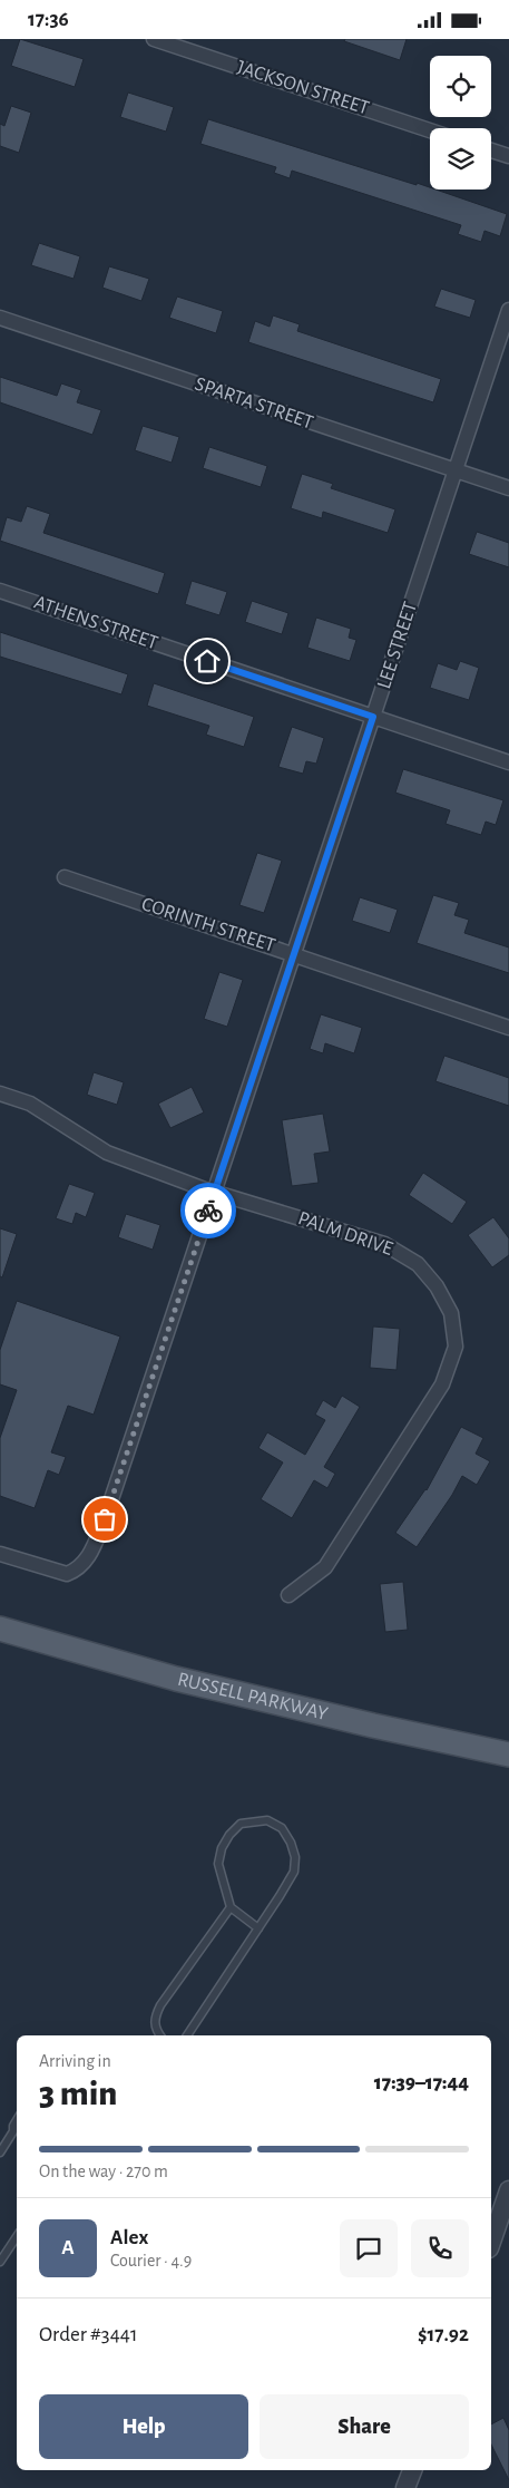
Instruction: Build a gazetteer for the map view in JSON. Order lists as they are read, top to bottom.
{
  "streets": {
    "main road": ["RUSSELL PARKWAY"],
    "street": [
      "JACKSON STREET",
      "SPARTA STREET",
      "ATHENS STREET",
      "LEE STREET",
      "CORINTH STREET",
      "PALM DRIVE"
    ]
  },
  "crossings": [
    ["SPARTA STREET", "LEE STREET"],
    ["ATHENS STREET", "LEE STREET"],
    ["LEE STREET", "CORINTH STREET"],
    ["LEE STREET", "PALM DRIVE"]
  ],
  "page": {
    "status": "17:36",
    "heading": ["3 min", "Arriving in", "17:39–17:44"],
    "panel": [
      "Alex",
      "Courier · 4.9",
      "Order #3441",
      "$17.92"
    ],
    "bar": "On the way · 270 m",
    "round": "A",
    "buttons": ["Help", "Share"]
  }
}
